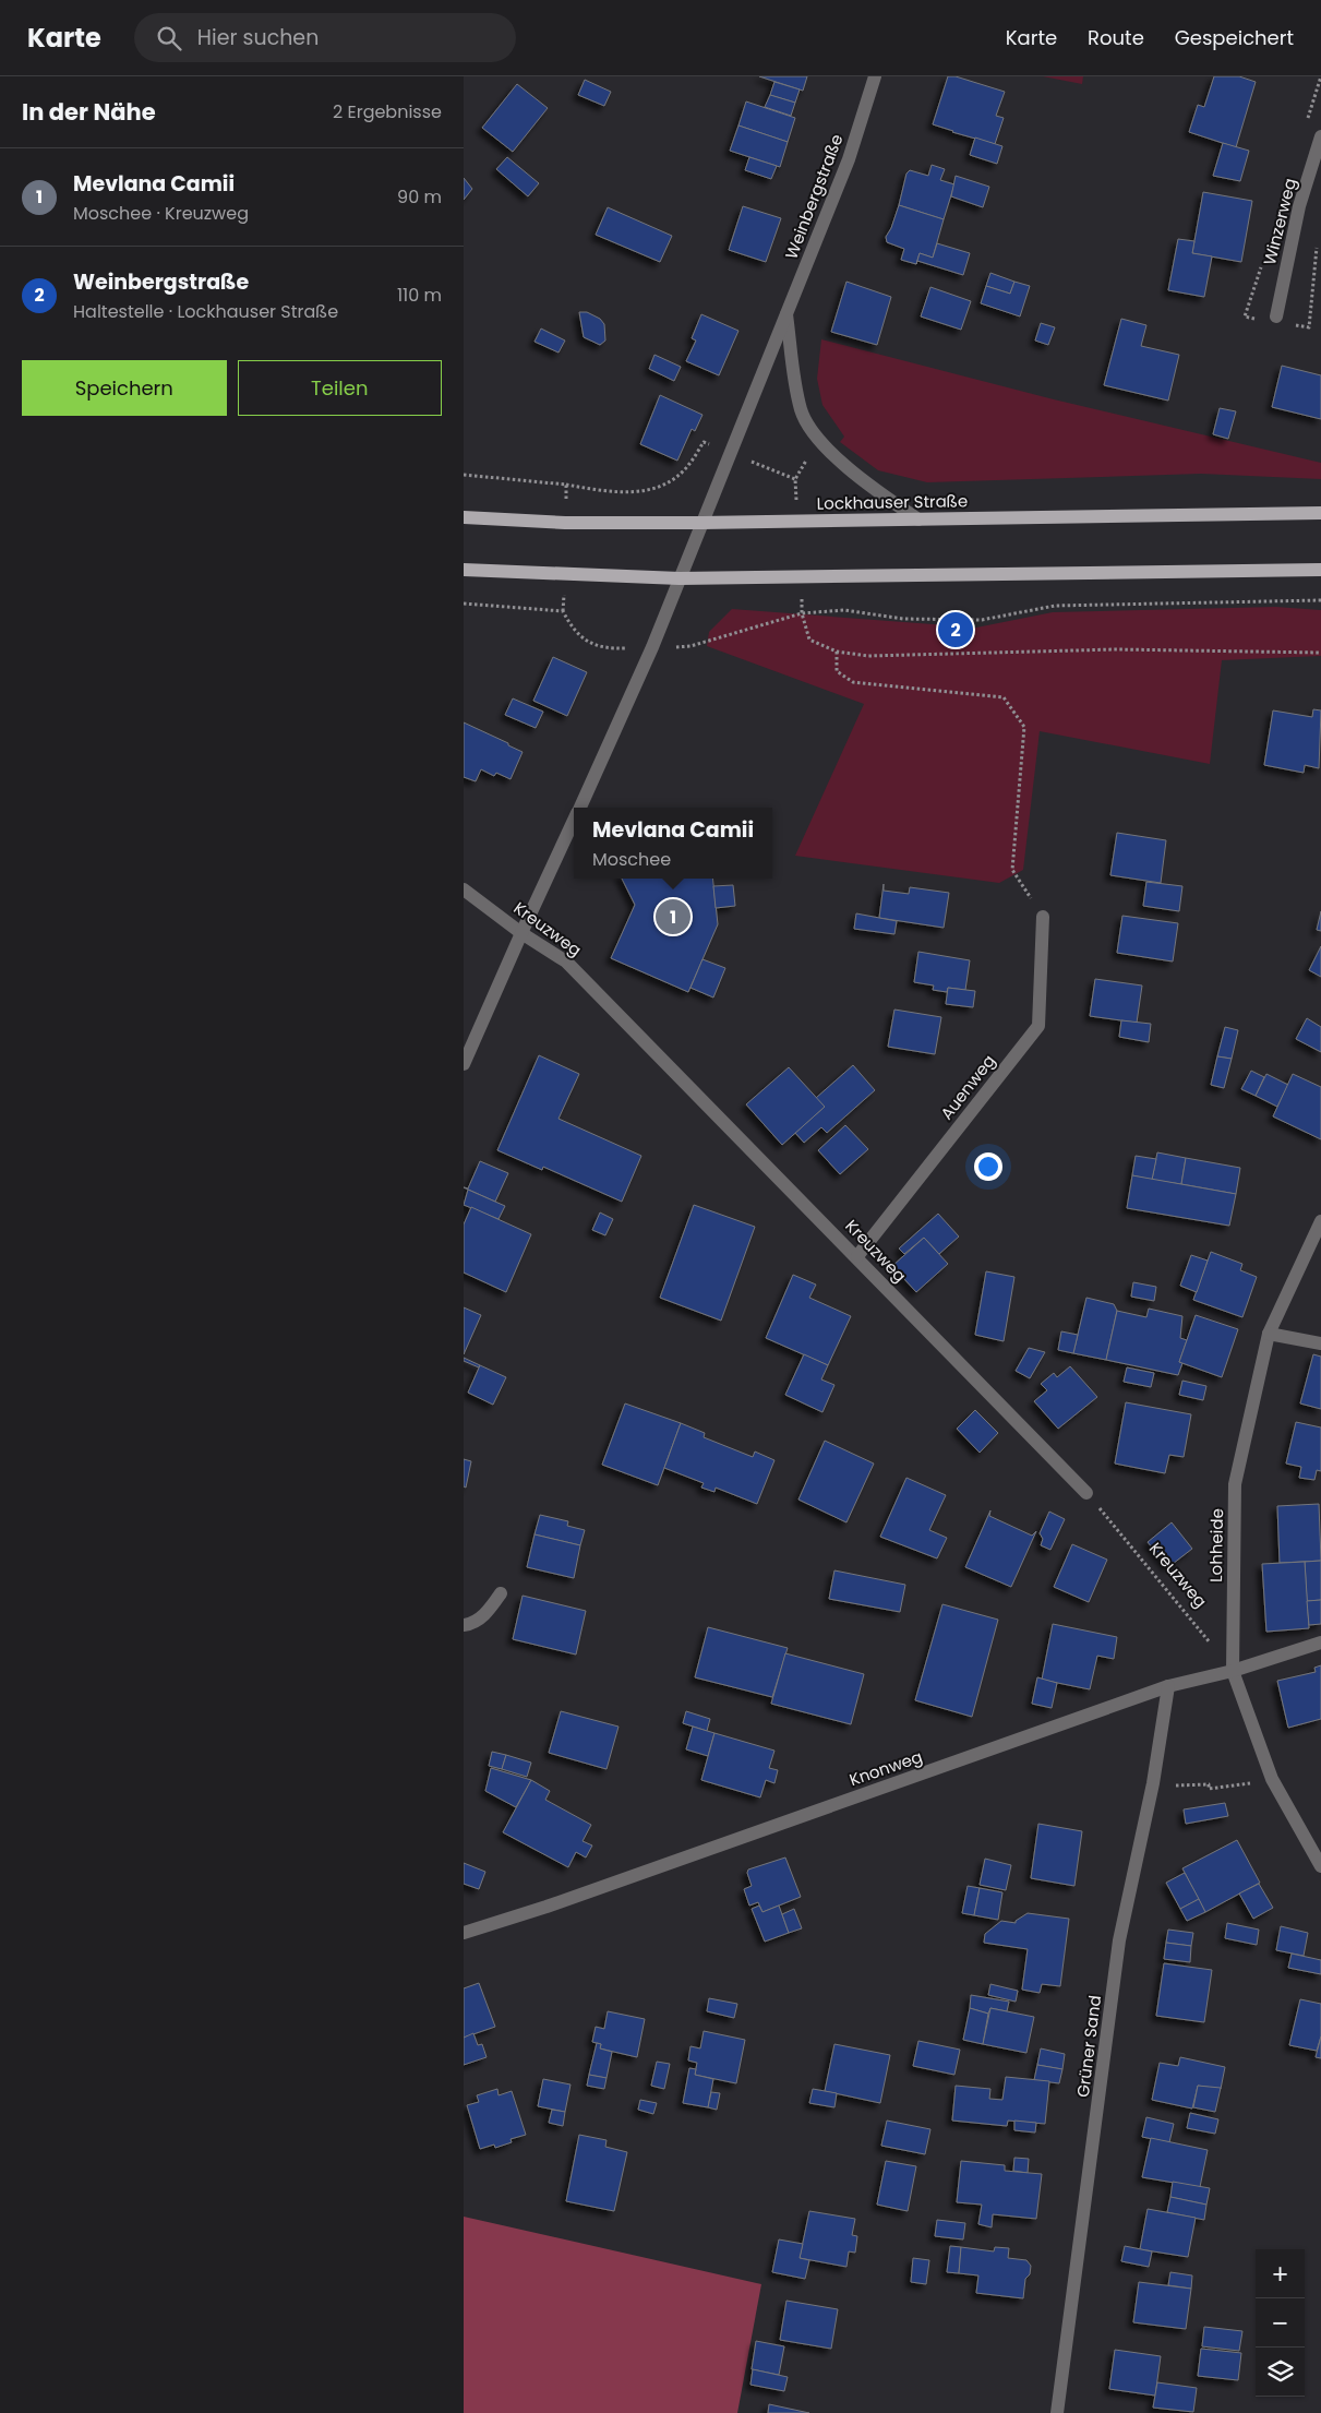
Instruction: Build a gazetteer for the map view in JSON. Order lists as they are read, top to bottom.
{
  "streets": {
    "main road": ["Lockhauser Straße"],
    "street": [
      "Weinbergstraße",
      "Winzerweg",
      "Kreuzweg",
      "Auenweg",
      "Lohheide",
      "Knonweg",
      "Grüner Sand"
    ]
  },
  "crossings": [
    ["Weinbergstraße", "Lockhauser Straße"],
    ["Weinbergstraße", "Kreuzweg"],
    ["Kreuzweg", "Auenweg"],
    ["Kreuzweg", "Lohheide"],
    ["Kreuzweg", "Knonweg"],
    ["Lohheide", "Knonweg"],
    ["Knonweg", "Grüner Sand"]
  ],
  "page": {
    "header": "Karte",
    "search": "Hier suchen",
    "nav": ["Karte", "Route", "Gespeichert"],
    "heading": ["In der Nähe", "2 Ergebnisse"],
    "list": [
      {
        "mark": "1",
        "name": "Mevlana Camii",
        "note": "Moschee · Kreuzweg",
        "value": "90 m"
      },
      {
        "mark": "2",
        "name": "Weinbergstraße",
        "note": "Haltestelle · Lockhauser Straße",
        "value": "110 m"
      }
    ],
    "buttons": ["Speichern", "Teilen"],
    "pins": ["2", "1"],
    "popup": ["Mevlana Camii", "Moschee"],
    "map_buttons": ["+", "−"]
  }
}
